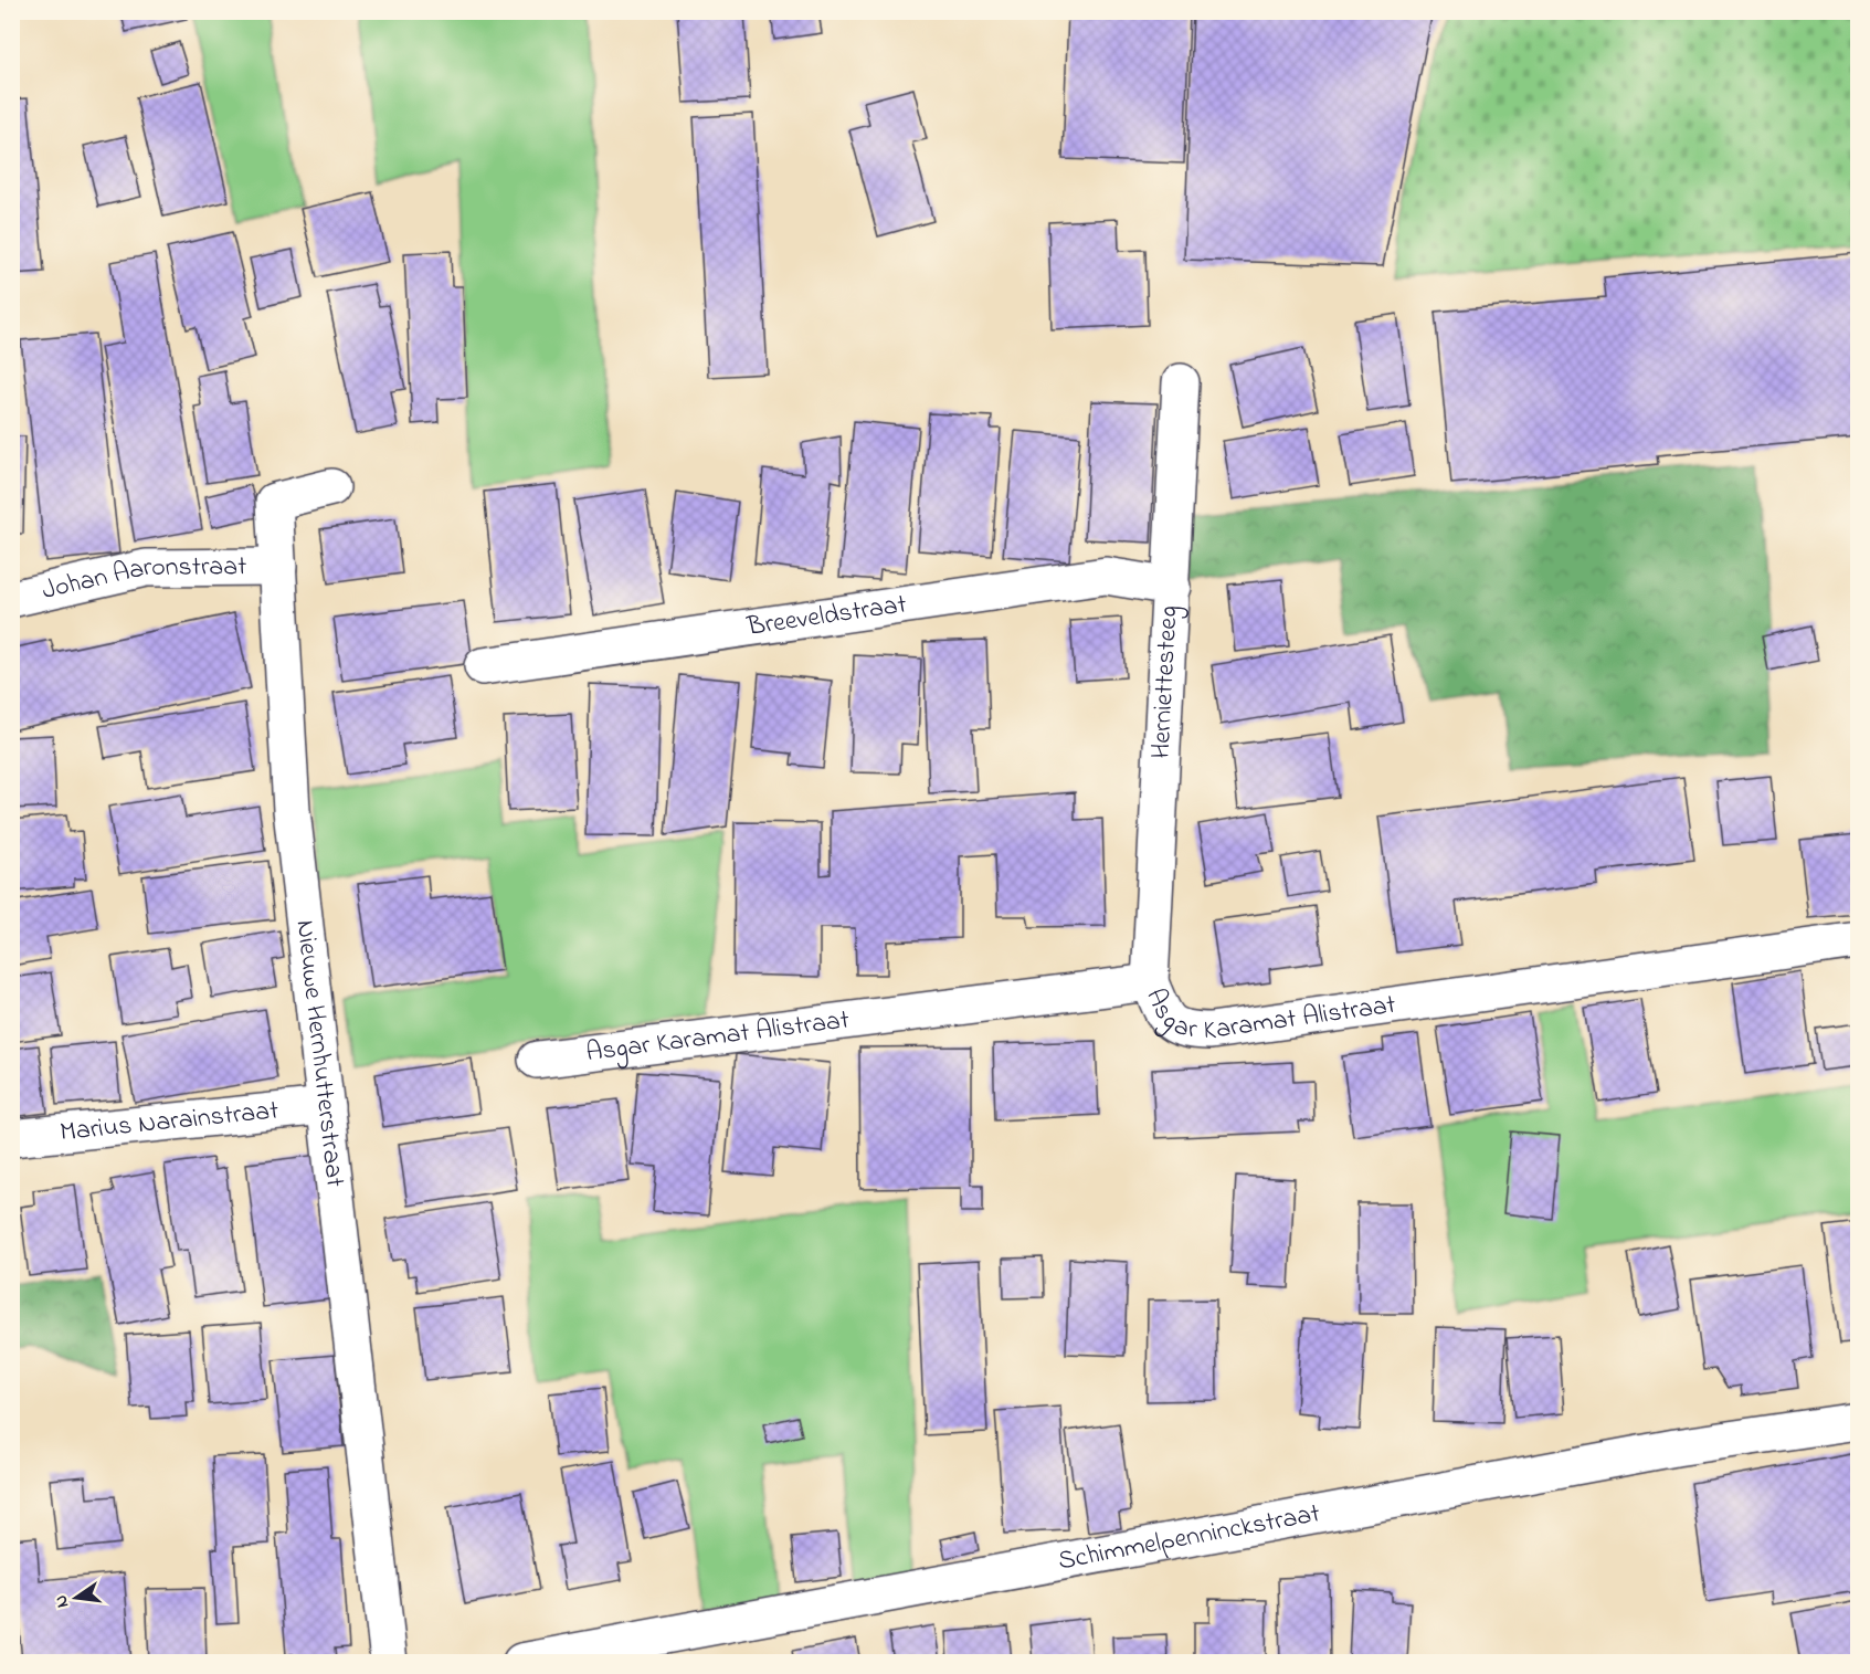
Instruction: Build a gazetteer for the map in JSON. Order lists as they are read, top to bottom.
{
  "streets": {
    "street": [
      "Johan Aaronstraat",
      "Breeveldstraat",
      "Herniettesteeg",
      "Asgar Karamat Alistraat",
      "Nieuwe Hernhutterstraat",
      "Marius Narainstraat",
      "Schimmelpenninckstraat"
    ]
  },
  "crossings": [
    ["Johan Aaronstraat", "Nieuwe Hernhutterstraat"],
    ["Breeveldstraat", "Herniettesteeg"],
    ["Herniettesteeg", "Asgar Karamat Alistraat"],
    ["Nieuwe Hernhutterstraat", "Marius Narainstraat"]
  ],
  "north": "left"
}
